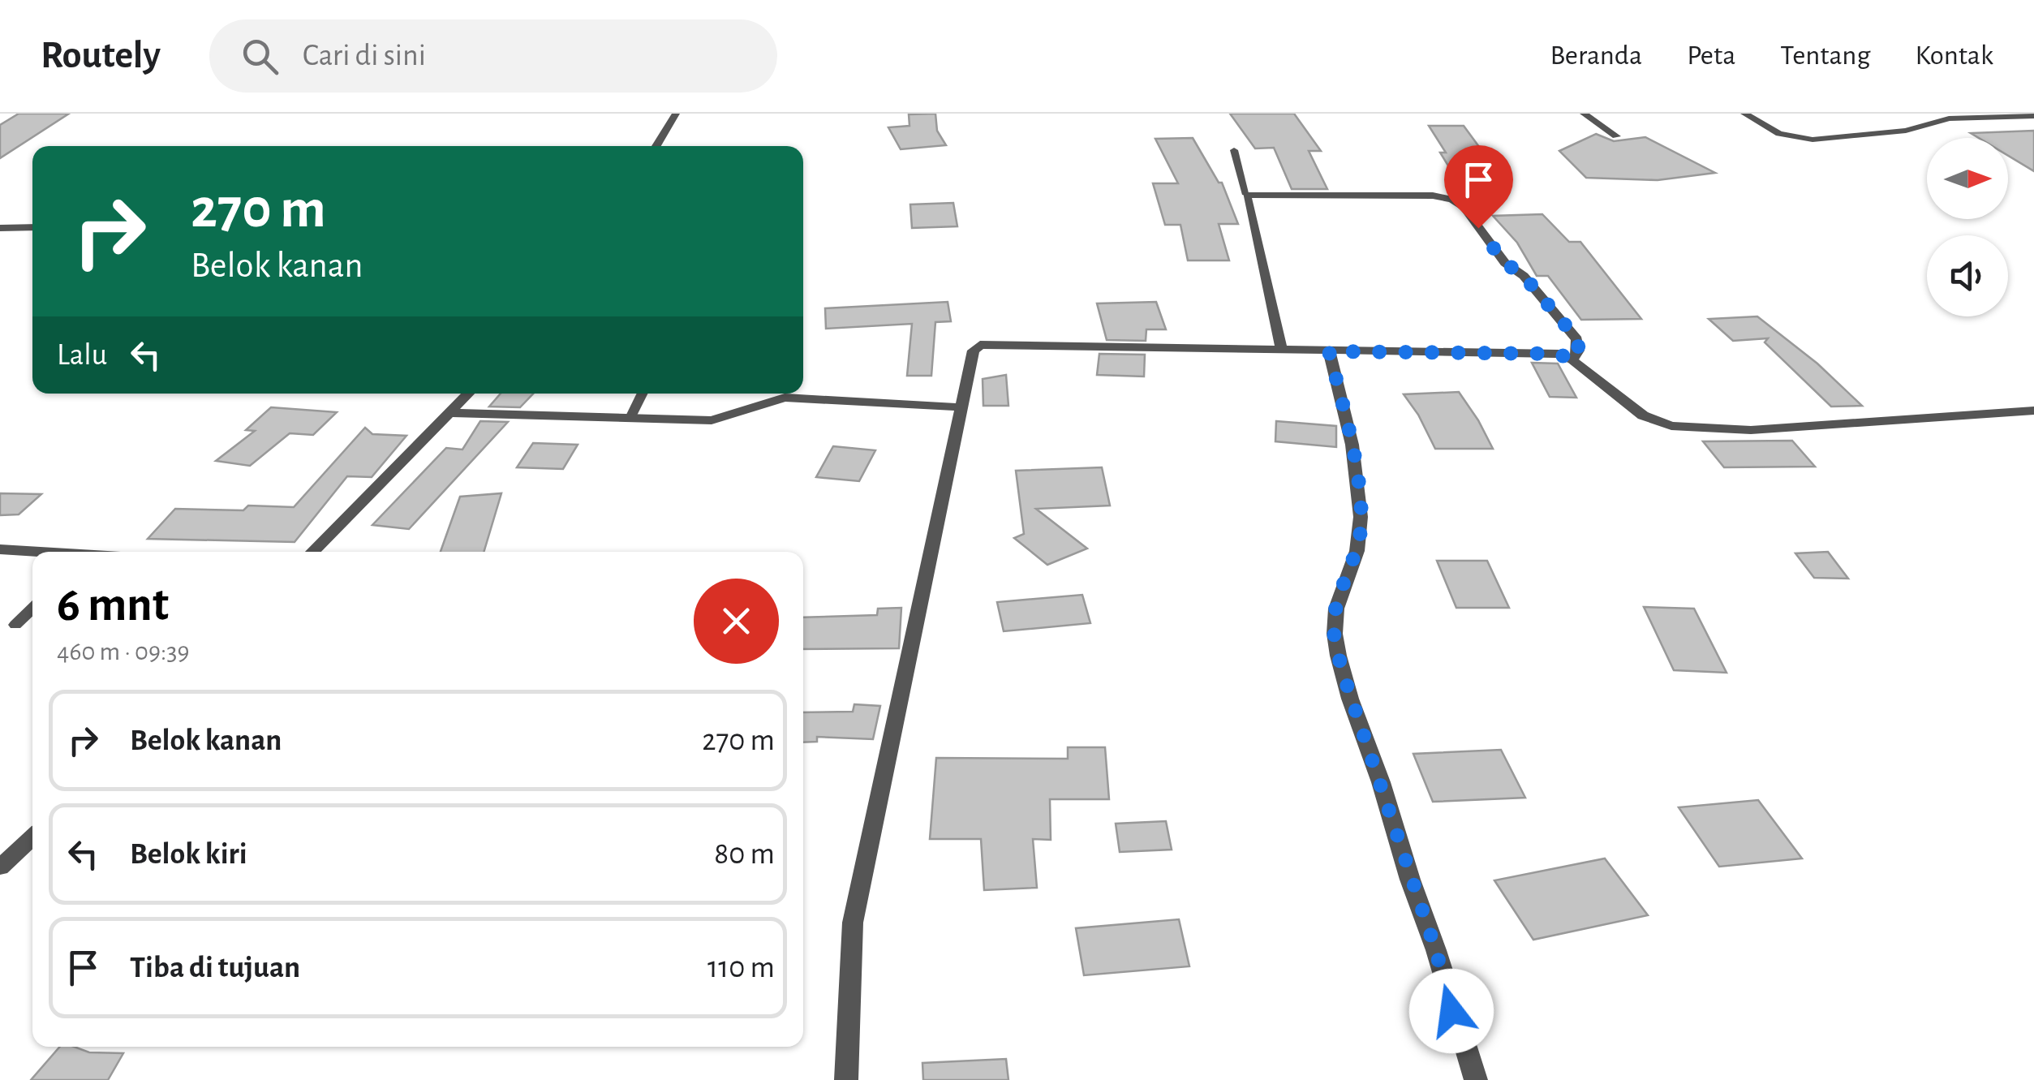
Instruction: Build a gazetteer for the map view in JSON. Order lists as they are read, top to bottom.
{
  "north": "right",
  "page": {
    "header": "Routely",
    "search": "Cari di sini",
    "nav": [
      "Beranda",
      "Peta",
      "Tentang",
      "Kontak"
    ],
    "turn": ["270 m", "Belok kanan"],
    "then": "Lalu",
    "heading": ["6 mnt", "460 m · 09:39"],
    "list": [
      {
        "name": "Belok kanan",
        "value": "270 m"
      },
      {
        "name": "Belok kiri",
        "value": "80 m"
      },
      {
        "name": "Tiba di tujuan",
        "value": "110 m"
      }
    ]
  }
}
